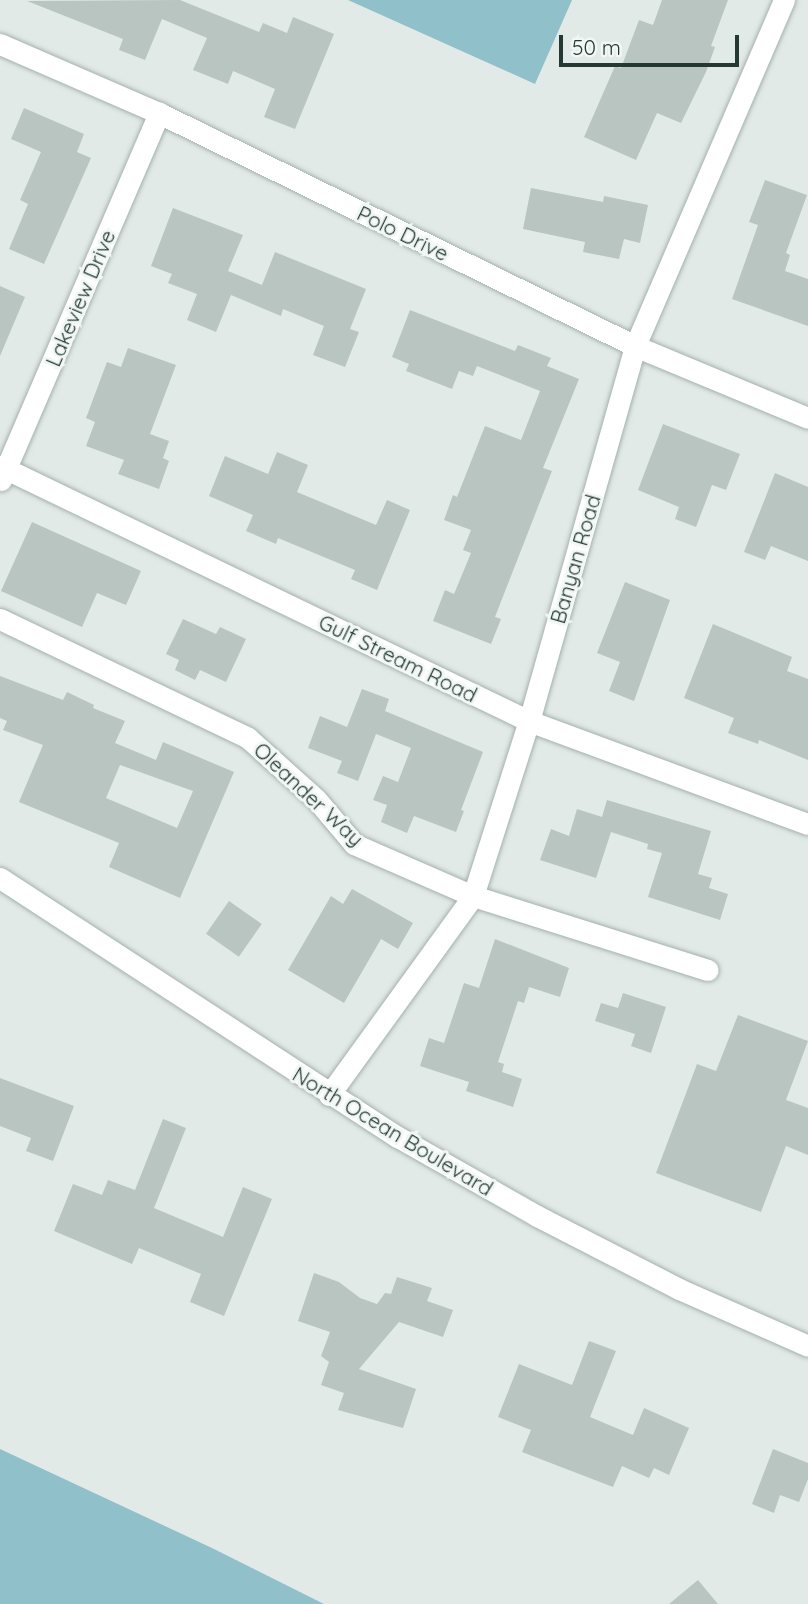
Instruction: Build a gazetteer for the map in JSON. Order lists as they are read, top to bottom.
{
  "streets": {
    "street": [
      "Polo Drive",
      "Lakeview Drive",
      "Banyan Road",
      "Gulf Stream Road",
      "Oleander Way",
      "North Ocean Boulevard"
    ]
  },
  "crossings": [
    ["Polo Drive", "Lakeview Drive"],
    ["Polo Drive", "Banyan Road"],
    ["Lakeview Drive", "Gulf Stream Road"],
    ["Banyan Road", "Gulf Stream Road"],
    ["Banyan Road", "Oleander Way"],
    ["Banyan Road", "North Ocean Boulevard"]
  ],
  "scale_bar": "50 m"
}
